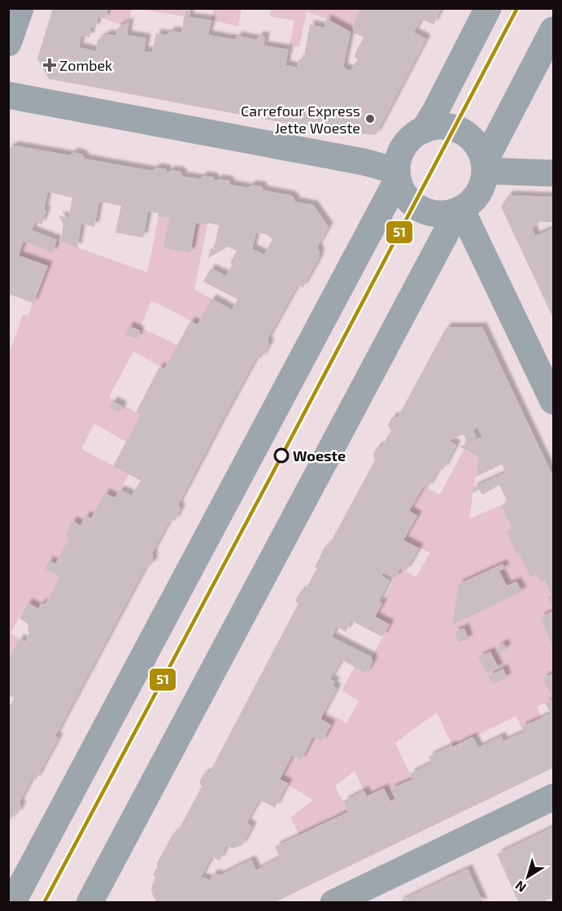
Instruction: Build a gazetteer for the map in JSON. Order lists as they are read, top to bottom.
{
  "places": {
    "health": ["Zombek"],
    "other": ["Carrefour Express Jette Woeste", "Woeste"]
  },
  "lines": ["transit line 51"],
  "north": "bottom left"
}
